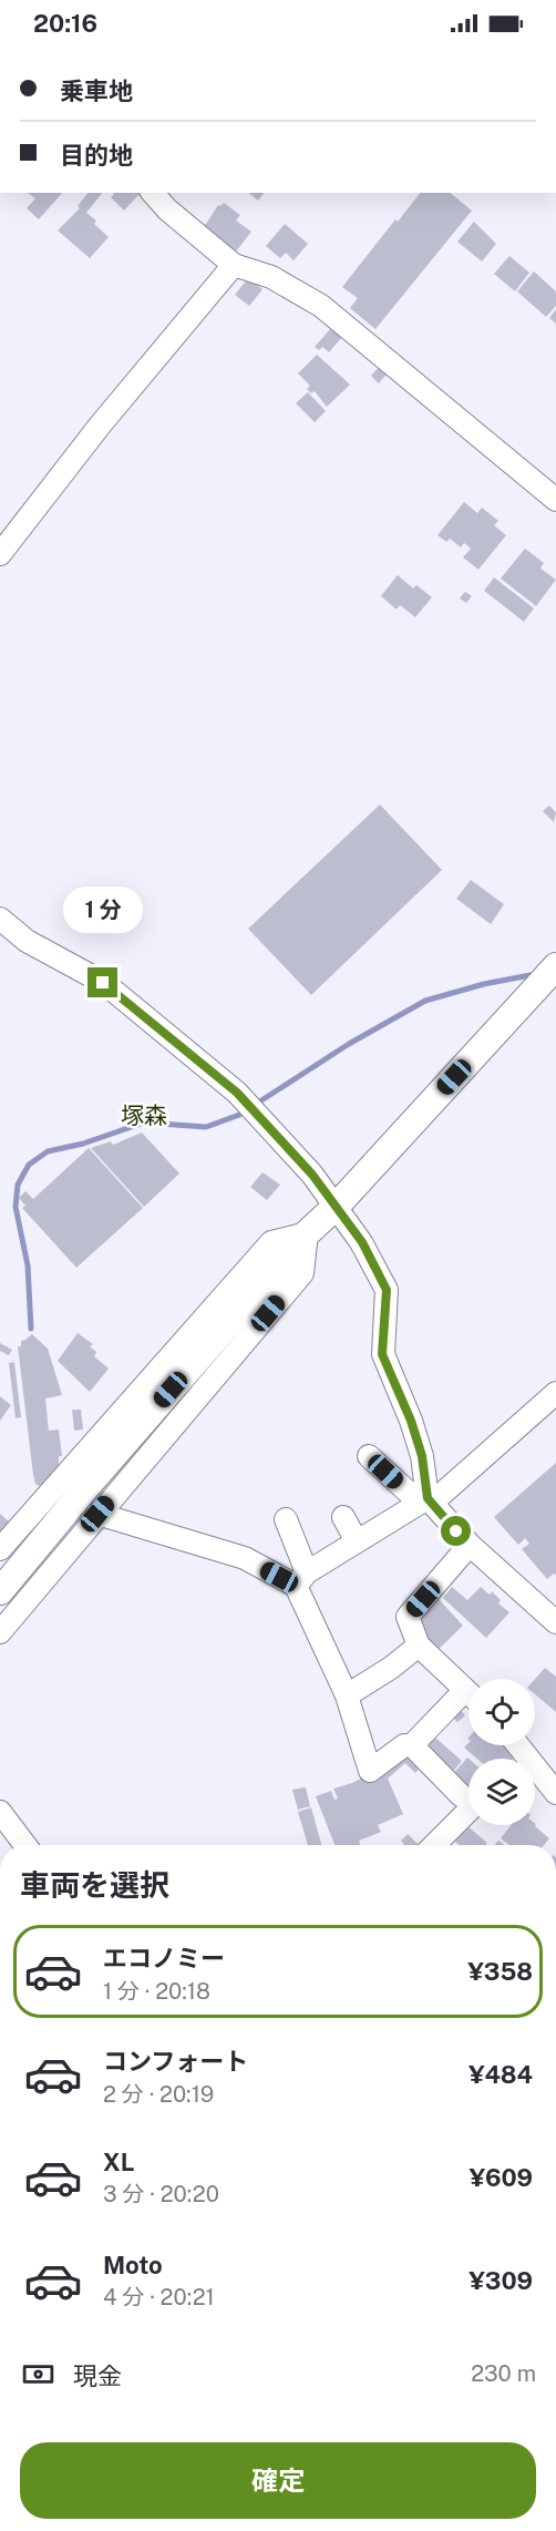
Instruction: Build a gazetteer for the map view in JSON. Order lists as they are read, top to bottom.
{
  "districts": ["塚森"],
  "page": {
    "status": "20:16",
    "banner": ["乗車地", "目的地"],
    "bubble": "1 分",
    "heading": "車両を選択",
    "list": [
      {
        "name": "エコノミー",
        "note": "1 分 · 20:18",
        "value": "¥358"
      },
      {
        "name": "コンフォート",
        "note": "2 分 · 20:19",
        "value": "¥484"
      },
      {
        "name": "XL",
        "note": "3 分 · 20:20",
        "value": "¥609"
      },
      {
        "name": "Moto",
        "note": "4 分 · 20:21",
        "value": "¥309"
      }
    ],
    "pay": ["現金", "230 m"],
    "buttons": "確定"
  }
}
